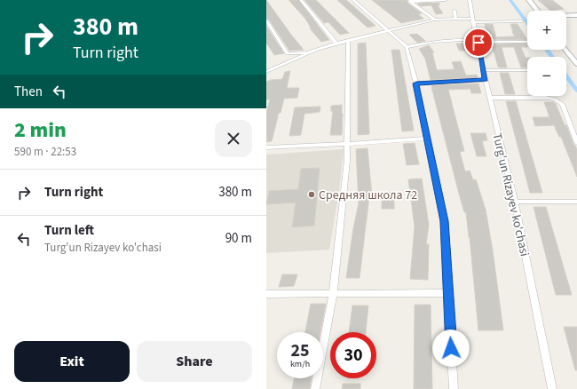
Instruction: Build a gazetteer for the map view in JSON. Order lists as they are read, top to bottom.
{
  "streets": {
    "street": ["Turg'un Rizayev ko'chasi"]
  },
  "places": ["Средняя школа 72"],
  "page": {
    "turn": ["380 m", "Turn right"],
    "map_buttons": ["+", "−"],
    "then": "Then",
    "heading": ["2 min", "590 m · 22:53"],
    "list": [
      {
        "name": "Turn right",
        "value": "380 m"
      },
      {
        "name": "Turn left",
        "note": "Turg'un Rizayev ko'chasi",
        "value": "90 m"
      }
    ],
    "speed": "25 km/h",
    "limit": "30",
    "buttons": ["Exit", "Share"]
  }
}
